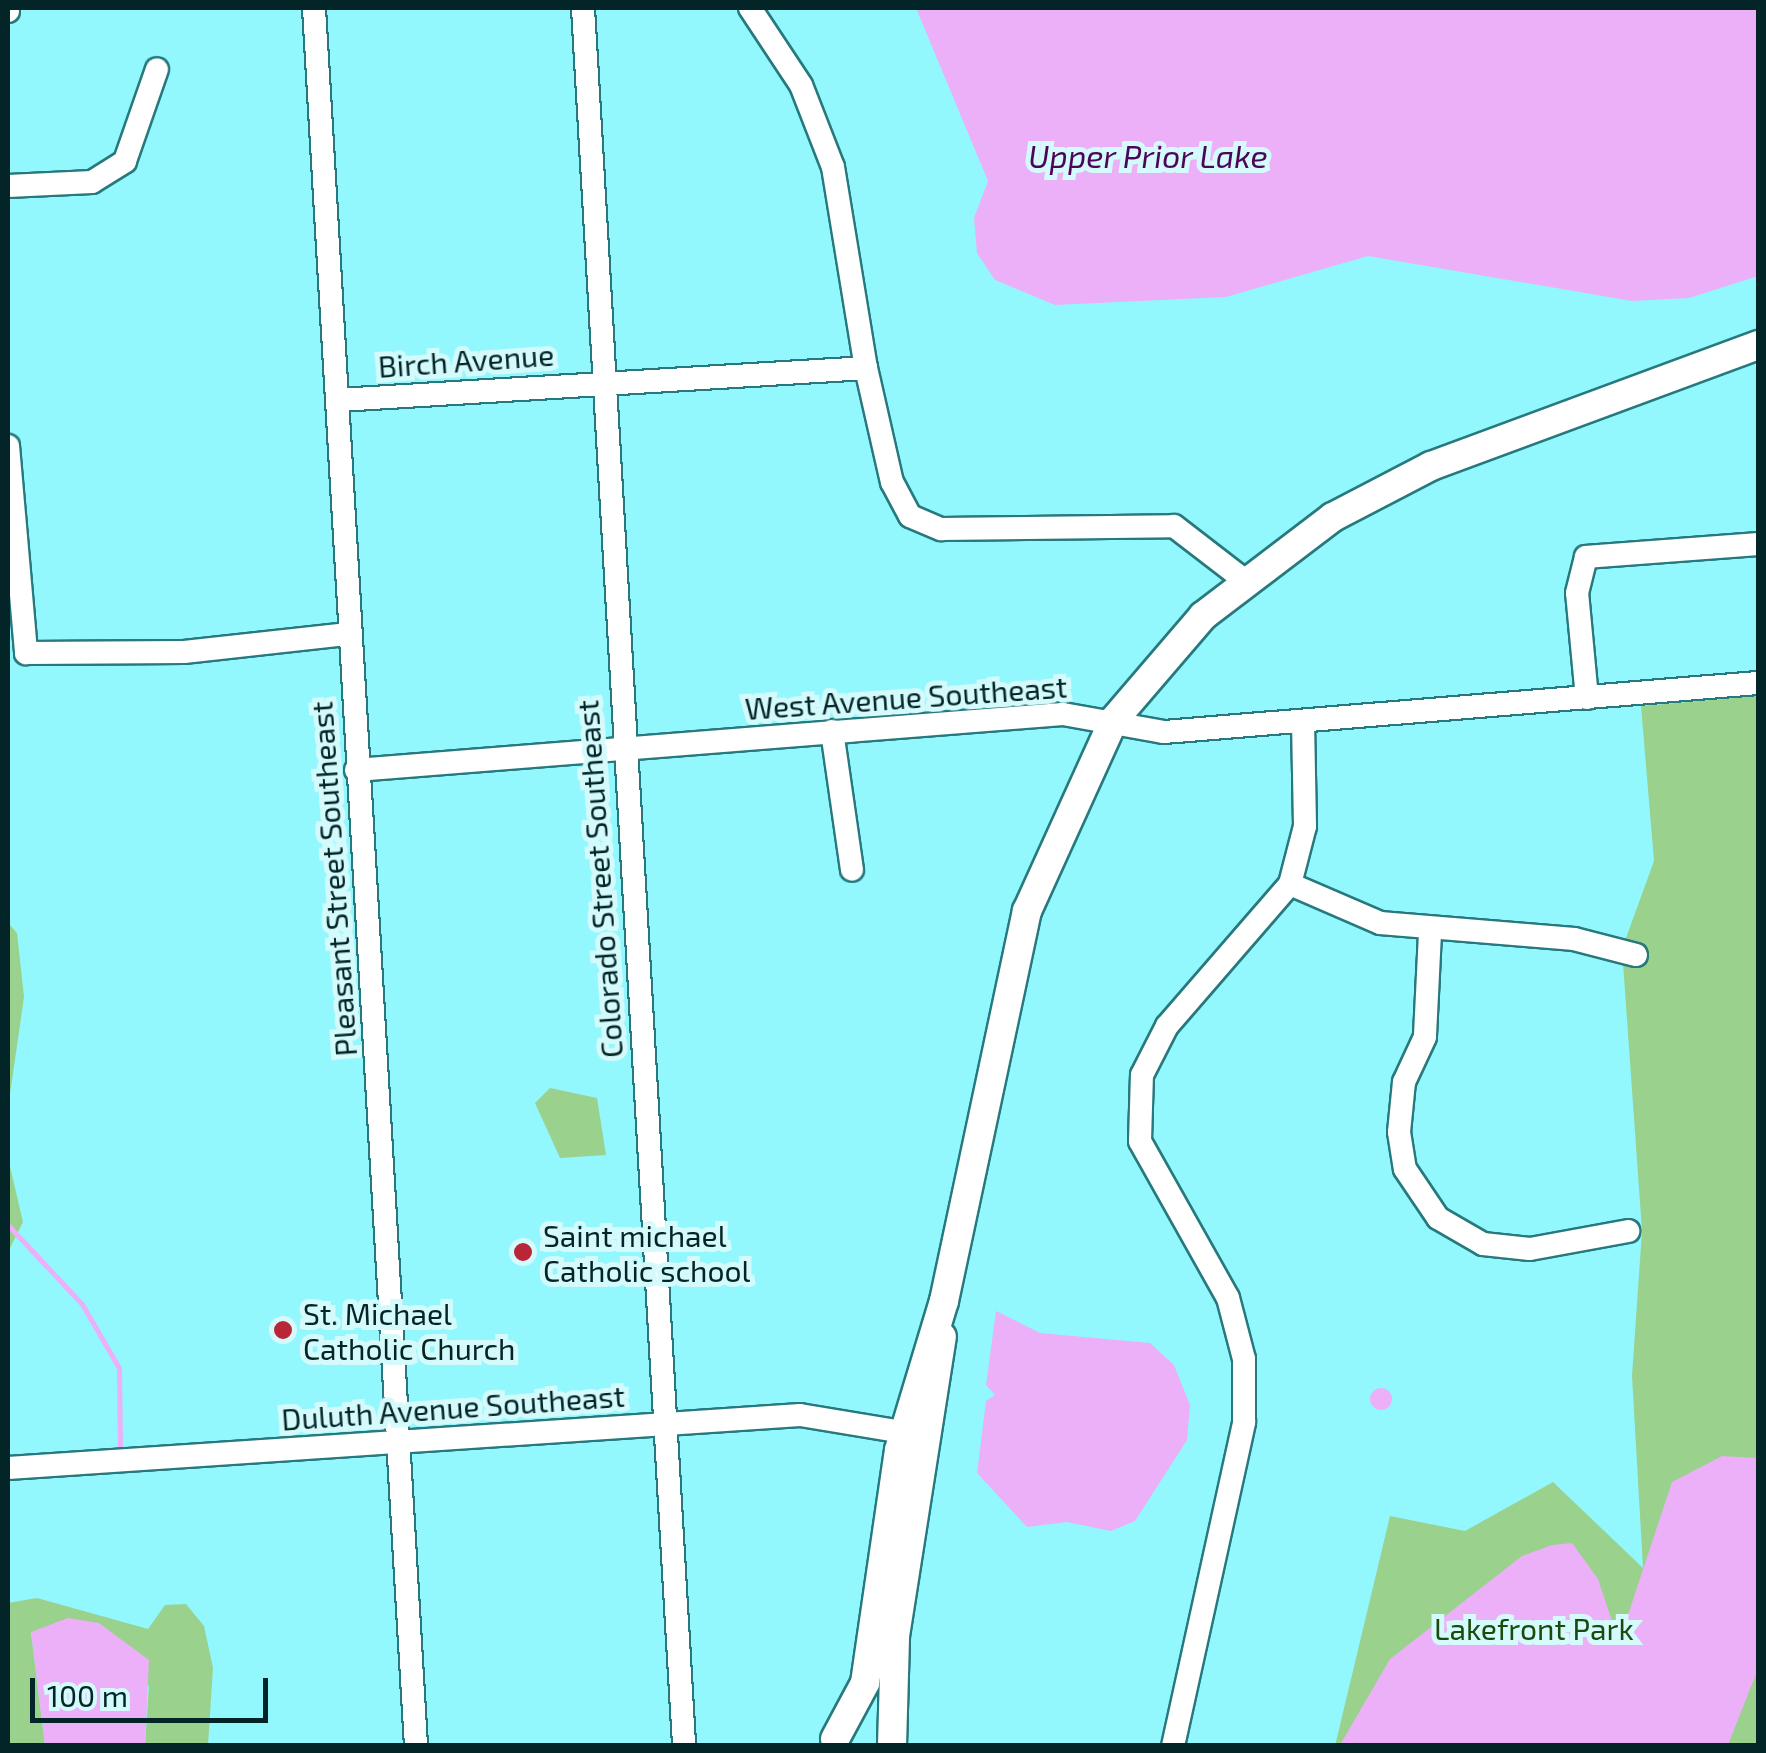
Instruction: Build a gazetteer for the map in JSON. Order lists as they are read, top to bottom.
{
  "streets": {
    "street": [
      "Birch Avenue",
      "West Avenue Southeast",
      "Pleasant Street Southeast",
      "Colorado Street Southeast",
      "Duluth Avenue Southeast"
    ]
  },
  "crossings": [
    ["Birch Avenue", "Pleasant Street Southeast"],
    ["Birch Avenue", "Colorado Street Southeast"],
    ["West Avenue Southeast", "Pleasant Street Southeast"],
    ["West Avenue Southeast", "Colorado Street Southeast"],
    ["Pleasant Street Southeast", "Duluth Avenue Southeast"],
    ["Colorado Street Southeast", "Duluth Avenue Southeast"]
  ],
  "water": ["Upper Prior Lake"],
  "parks": ["Lakefront Park"],
  "places": ["Saint michael Catholic school", "St. Michael Catholic Church"],
  "scale_bar": "100 m"
}
